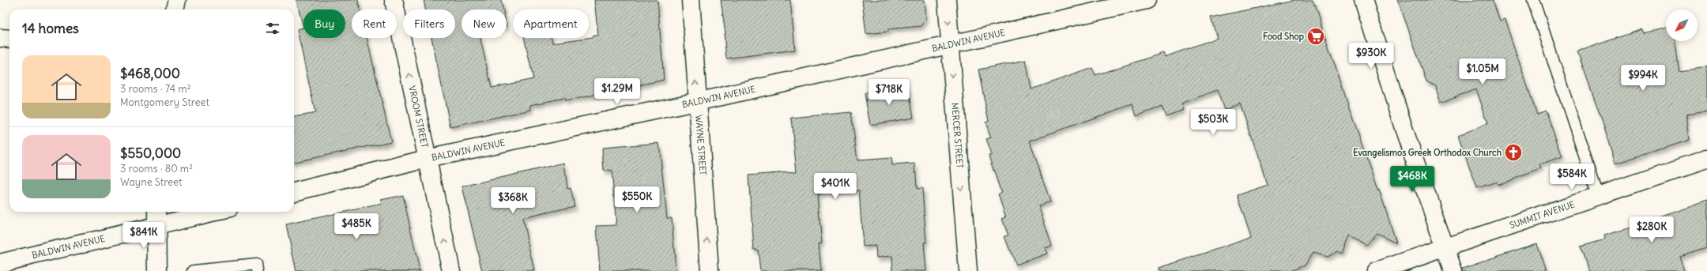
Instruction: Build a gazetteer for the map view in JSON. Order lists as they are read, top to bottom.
{
  "streets": {
    "street": [
      "BALDWIN AVENUE",
      "VROOM STREET",
      "MERCER STREET",
      "WAYNE STREET",
      "SUMMIT AVENUE"
    ]
  },
  "crossings": [
    ["BALDWIN AVENUE", "VROOM STREET"],
    ["BALDWIN AVENUE", "MERCER STREET"],
    ["BALDWIN AVENUE", "WAYNE STREET"]
  ],
  "one_way": ["VROOM STREET", "MERCER STREET", "WAYNE STREET"],
  "places": {
    "supermarket": ["Food Shop"],
    "church": ["Evangelismos Greek Orthodox Church"]
  },
  "north": "bottom left",
  "page": {
    "chip": [
      "Buy",
      "Rent",
      "Filters",
      "New",
      "Apartment"
    ],
    "heading": "14 homes",
    "price": [
      "$930K",
      "$1.05M",
      "$994K",
      "$1.29M",
      "$718K",
      "$503K",
      "$584K",
      "$468K",
      "$401K",
      "$550K",
      "$368K",
      "$485K",
      "$280K",
      "$841K"
    ],
    "list": [
      {
        "name": "$468,000",
        "note": "3 rooms · 74 m² · Montgomery Street"
      },
      {
        "name": "$550,000",
        "note": "3 rooms · 80 m² · Wayne Street"
      }
    ]
  }
}
